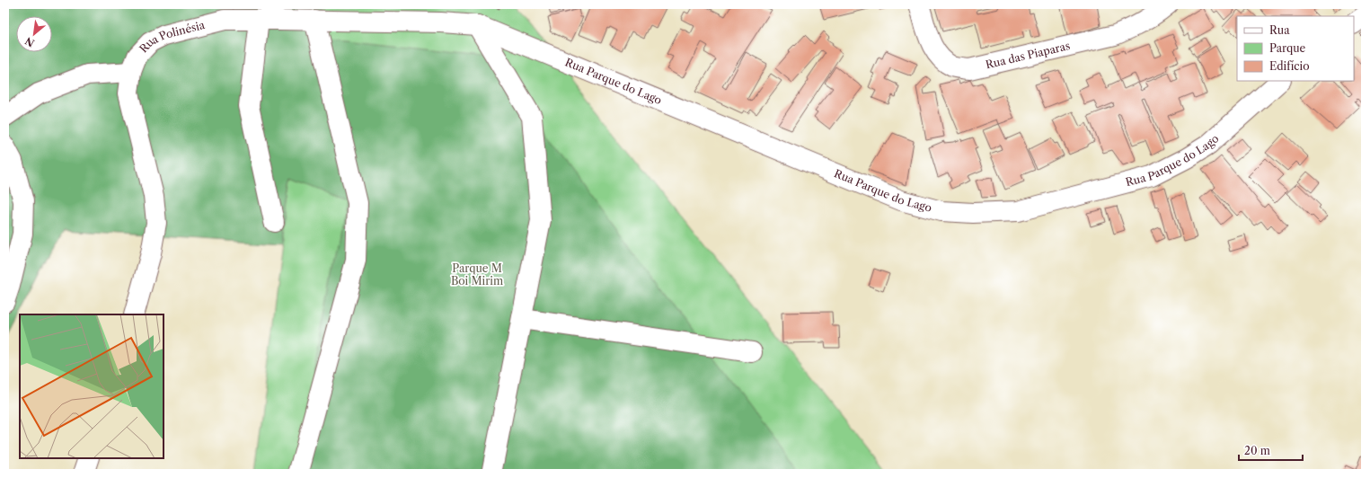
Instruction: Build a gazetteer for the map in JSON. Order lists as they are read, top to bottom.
{
  "streets": {
    "street": ["Rua Polinésia", "Rua das Piaparas", "Rua Parque do Lago"]
  },
  "crossings": [
    ["Rua Polinésia", "Rua Parque do Lago"]
  ],
  "parks": ["Parque M Boi Mirim"],
  "legend": ["Rua", "Parque", "Edifício"],
  "scale_bar": "20 m",
  "north": "bottom left"
}
